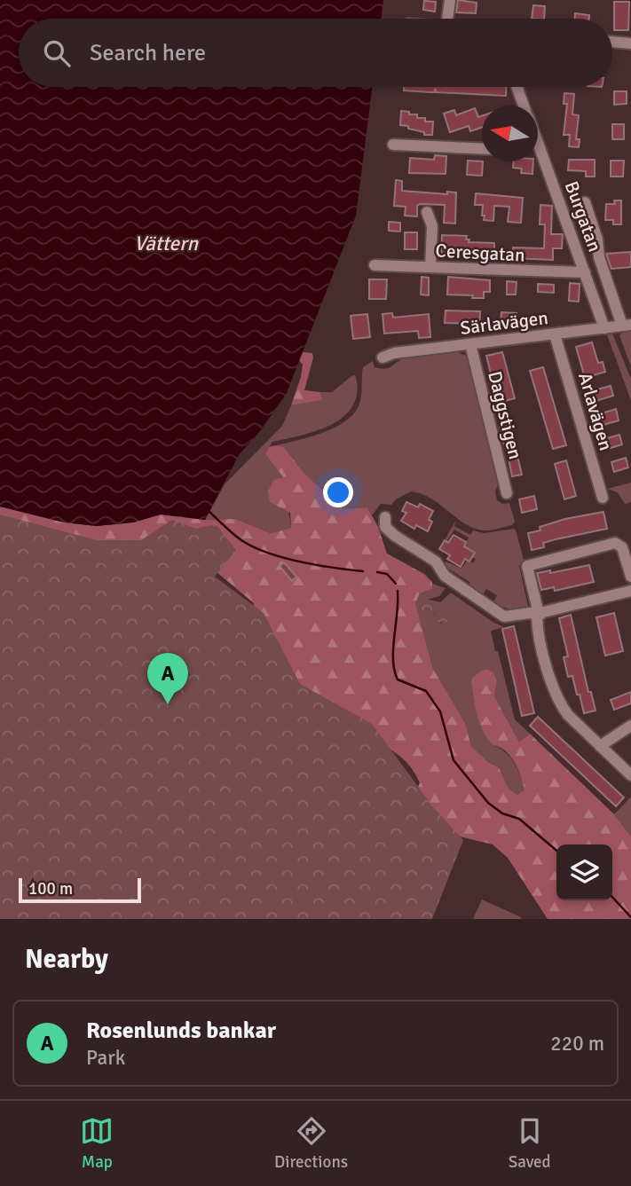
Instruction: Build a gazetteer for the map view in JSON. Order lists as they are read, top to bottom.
{
  "streets": {
    "street": [
      "Burgatan",
      "Ceresgatan",
      "Särlavägen",
      "Arlavägen",
      "Daggstigen"
    ]
  },
  "crossings": [
    ["Burgatan", "Ceresgatan"],
    ["Burgatan", "Särlavägen"],
    ["Särlavägen", "Arlavägen"],
    ["Särlavägen", "Daggstigen"]
  ],
  "water": ["Vättern"],
  "scale_bar": "100 m",
  "north": "left",
  "page": {
    "search": "Search here",
    "pins": "A",
    "scale": "100 m",
    "heading": "Nearby",
    "list": [
      {
        "mark": "A",
        "name": "Rosenlunds bankar",
        "note": "Park",
        "value": "220 m"
      }
    ],
    "nav": ["Map", "Directions", "Saved"]
  }
}
